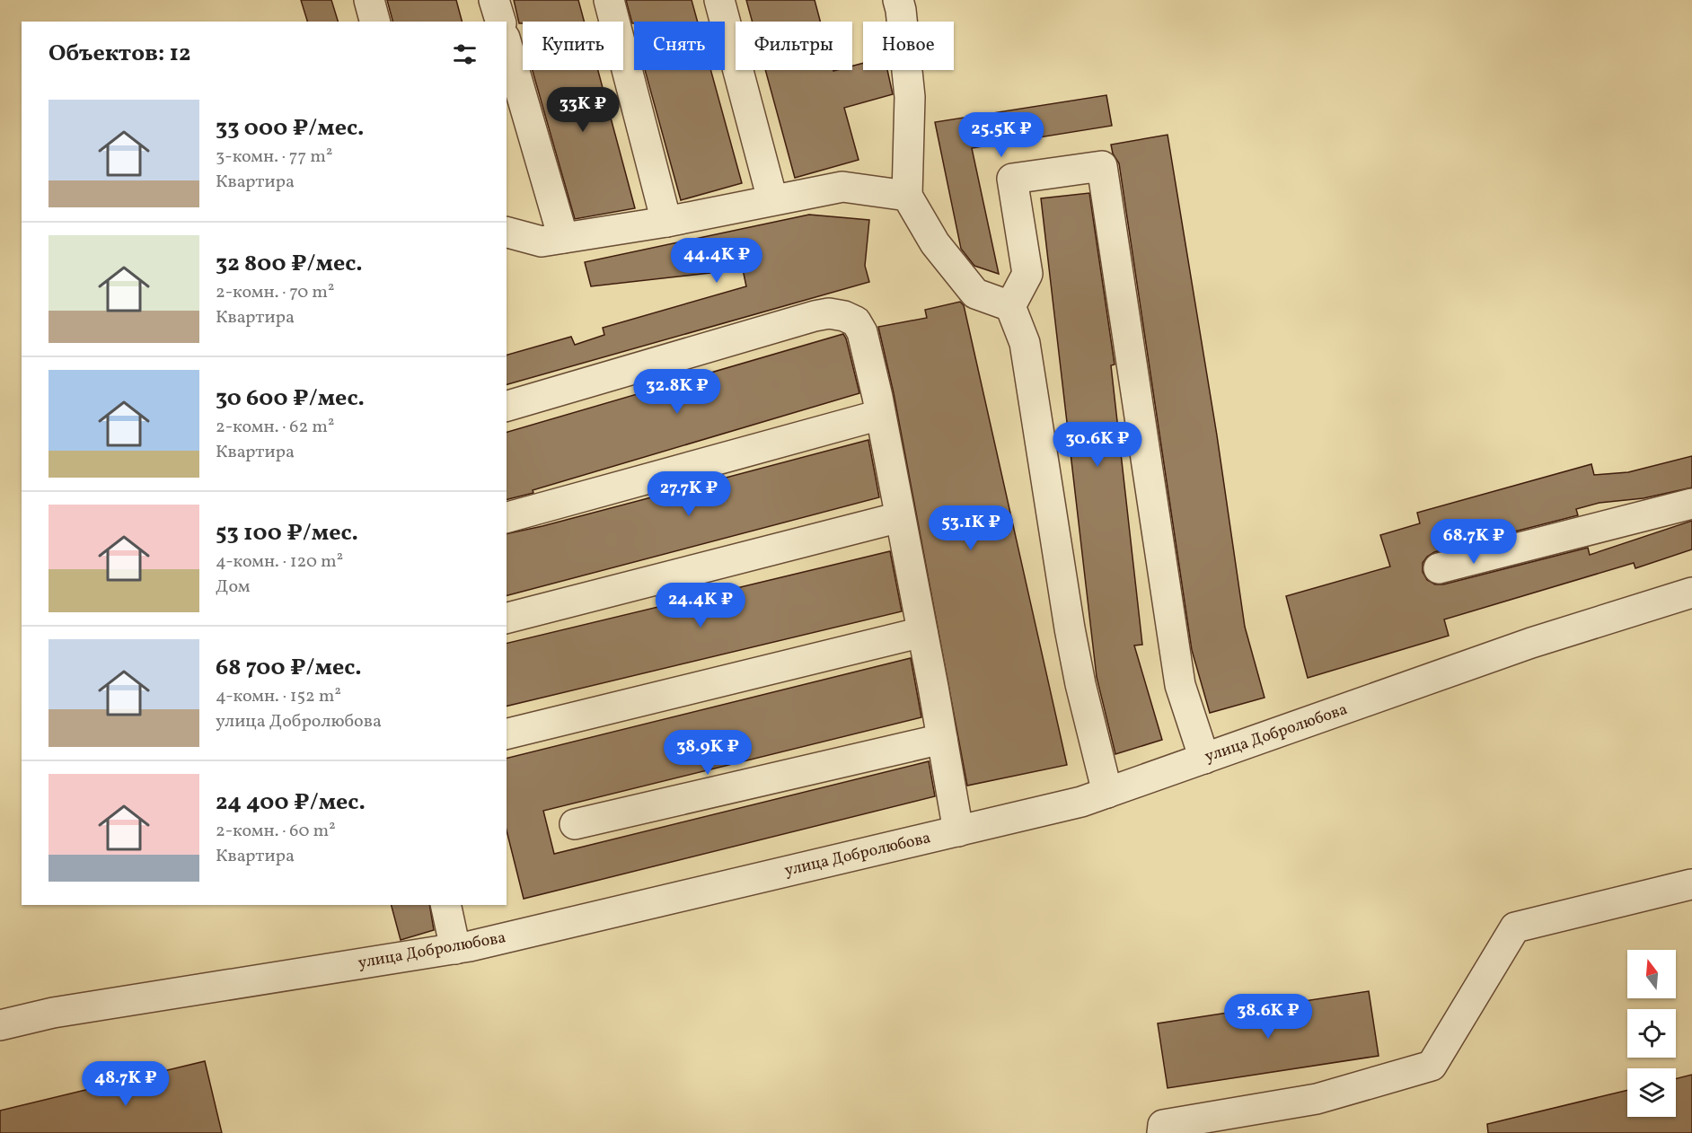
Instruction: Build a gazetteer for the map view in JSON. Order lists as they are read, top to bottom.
{
  "streets": {
    "street": ["улица Добролюбова"]
  },
  "north": "top",
  "page": {
    "chip": [
      "Купить",
      "Снять",
      "Фильтры",
      "Новое"
    ],
    "heading": "Объектов: 12",
    "list": [
      {
        "name": "33 000 ₽/мес.",
        "note": "3-комн. · 77 m² · Квартира"
      },
      {
        "name": "32 800 ₽/мес.",
        "note": "2-комн. · 70 m² · Квартира"
      },
      {
        "name": "30 600 ₽/мес.",
        "note": "2-комн. · 62 m² · Квартира"
      },
      {
        "name": "53 100 ₽/мес.",
        "note": "4-комн. · 120 m² · Дом"
      },
      {
        "name": "68 700 ₽/мес.",
        "note": "4-комн. · 152 m² · улица Добролюбова"
      },
      {
        "name": "24 400 ₽/мес.",
        "note": "2-комн. · 60 m² · Квартира"
      }
    ],
    "price": [
      "33K ₽",
      "25.5K ₽",
      "44.4K ₽",
      "32.8K ₽",
      "30.6K ₽",
      "27.7K ₽",
      "53.1K ₽",
      "68.7K ₽",
      "24.4K ₽",
      "38.9K ₽",
      "38.6K ₽",
      "48.7K ₽"
    ]
  }
}
